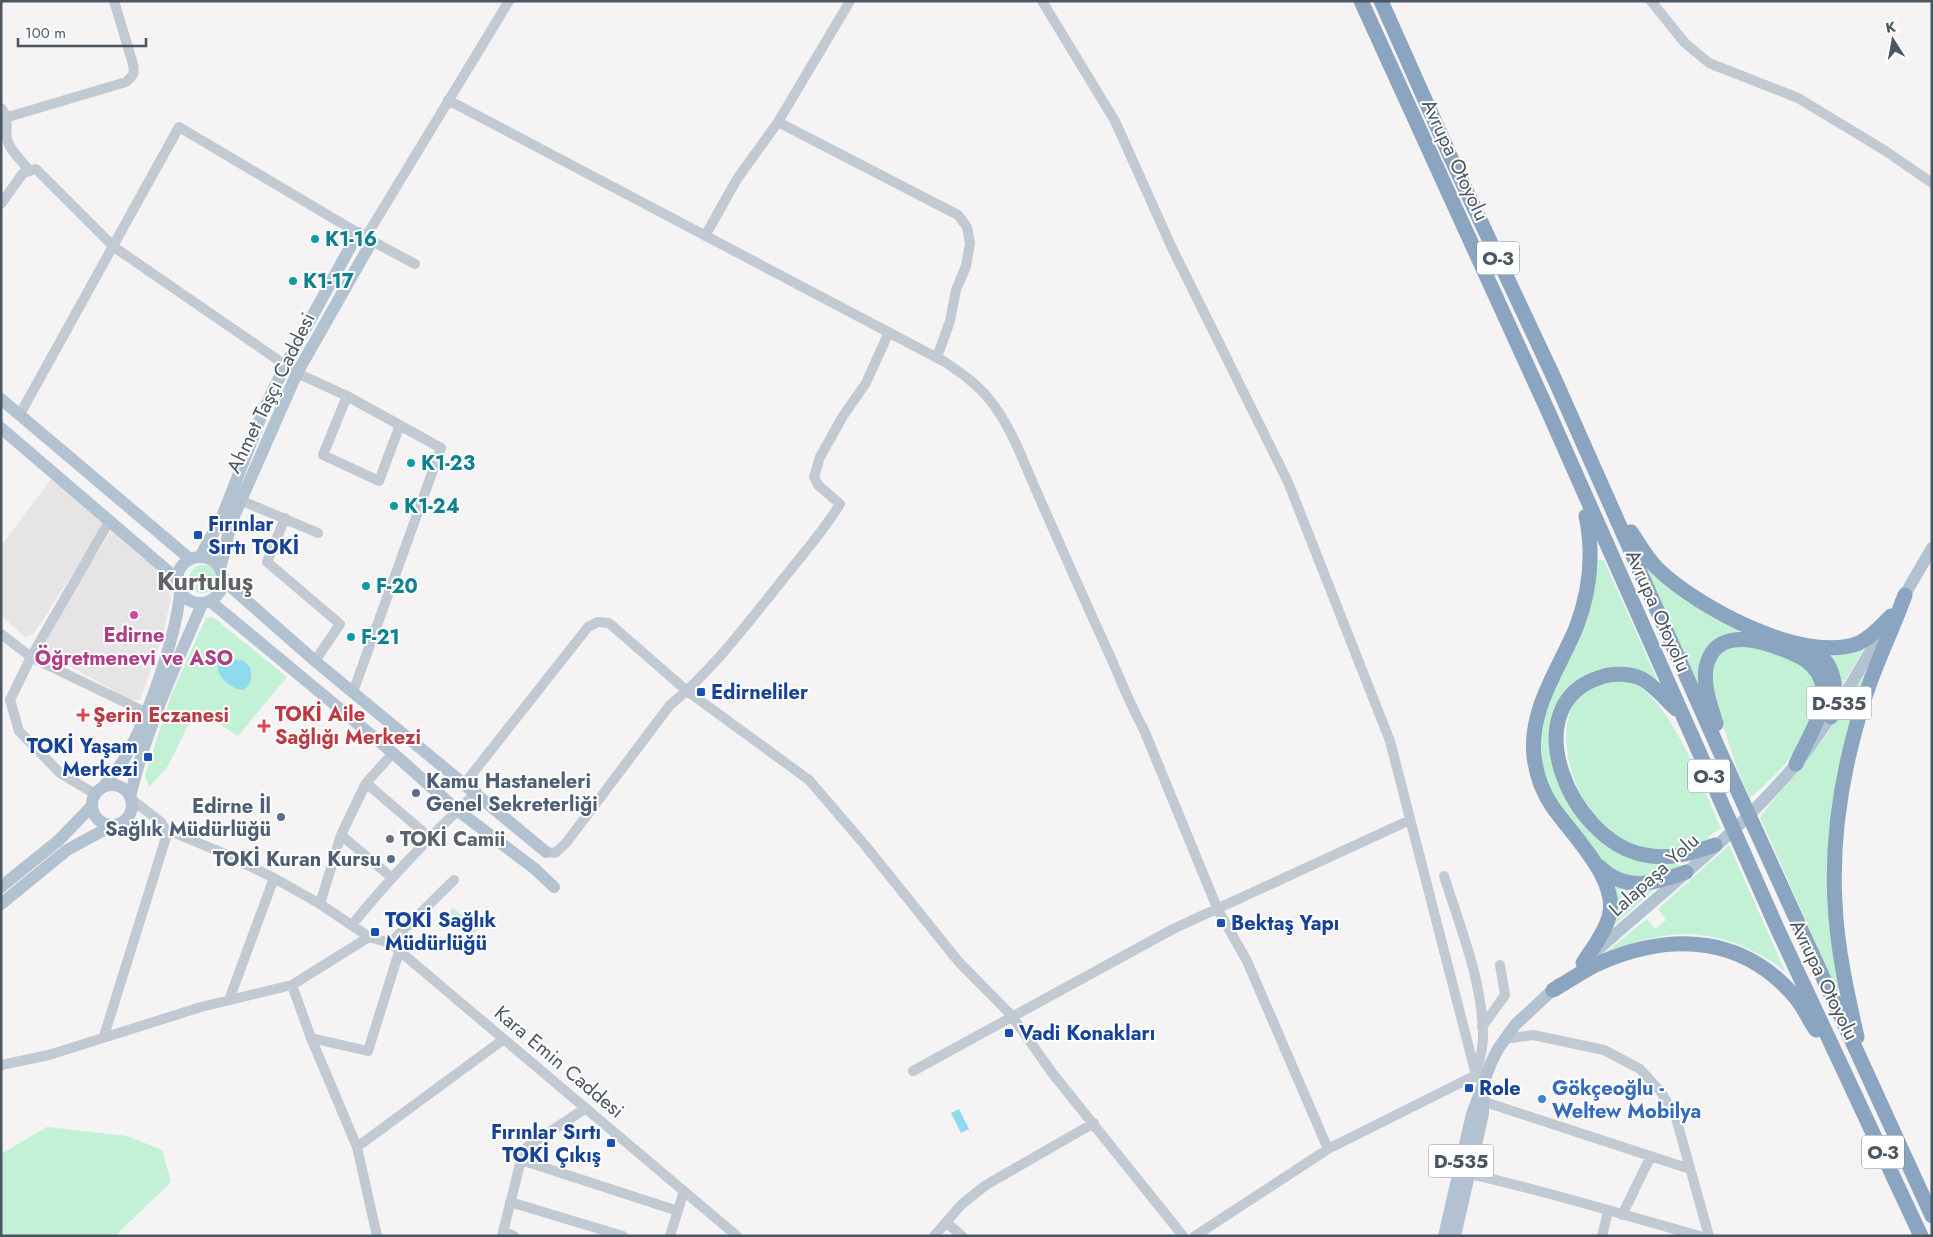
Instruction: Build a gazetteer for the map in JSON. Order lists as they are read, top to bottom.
{
  "streets": {
    "highway": ["Avrupa Otoyolu", "O-3"],
    "main road": ["Ahmet Taşçı Caddesi", "D-535", "Lalapaşa Yolu"],
    "street": ["Kara Emin Caddesi"]
  },
  "crossings": [
    ["D-535", "Lalapaşa Yolu"]
  ],
  "districts": ["Kurtuluş"],
  "places": {
    "other": [
      "K1-16",
      "K1-17",
      "K1-23",
      "K1-24",
      "F-20",
      "Edirne Öğretmenevi ve ASO",
      "F-21",
      "Kamu Hastaneleri Genel Sekreterliği",
      "Edirne İl Sağlık Müdürlüğü",
      "TOKİ Camii",
      "TOKİ Kuran Kursu",
      "Gökçeoğlu - Weltew Mobilya"
    ],
    "transit": [
      "Fırınlar Sırtı TOKİ",
      "Edirneliler",
      "TOKİ Yaşam Merkezi",
      "Bektaş Yapı",
      "TOKİ Sağlık Müdürlüğü",
      "Vadi Konakları",
      "Role",
      "Fırınlar Sırtı TOKİ Çıkış"
    ],
    "health": ["Şerin Eczanesi", "TOKİ Aile Sağlığı Merkezi"]
  },
  "scale_bar": "100 m",
  "north": "top"
}
